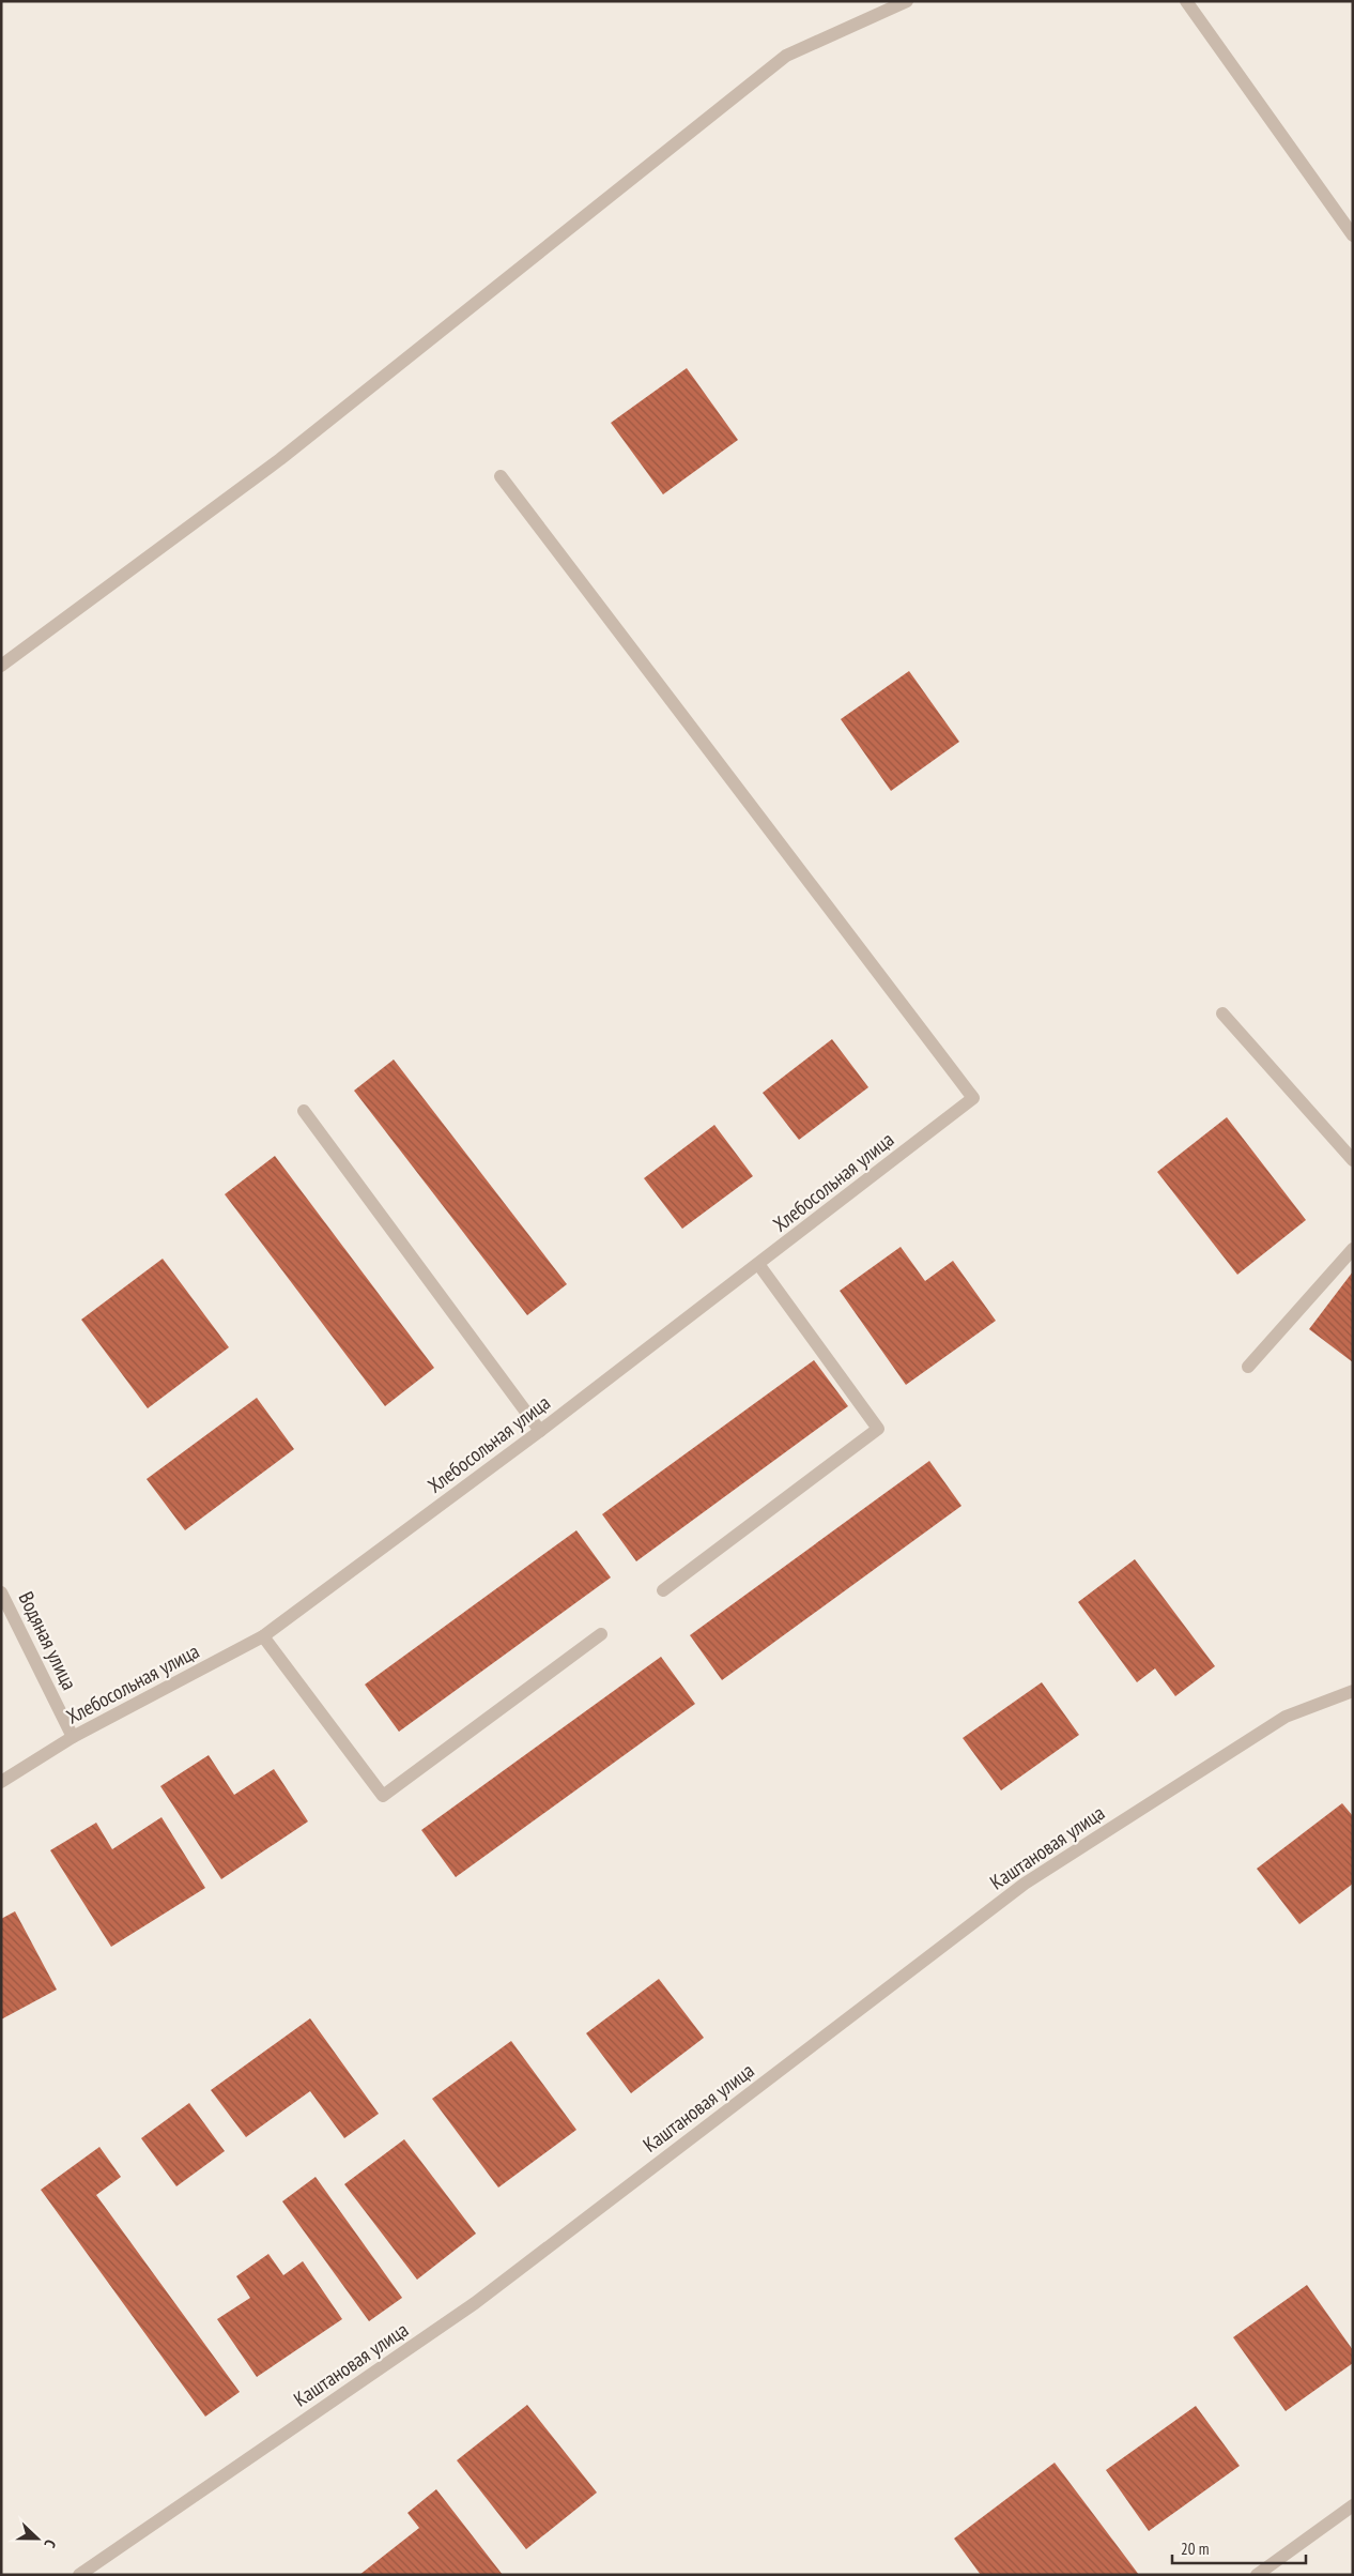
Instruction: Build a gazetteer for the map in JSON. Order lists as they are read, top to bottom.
{
  "streets": {
    "street": ["Хлебосольная улица", "Водяная улица", "Каштановая улица"]
  },
  "crossings": [
    ["Хлебосольная улица", "Водяная улица"]
  ],
  "scale_bar": "20 m",
  "north": "right"
}
